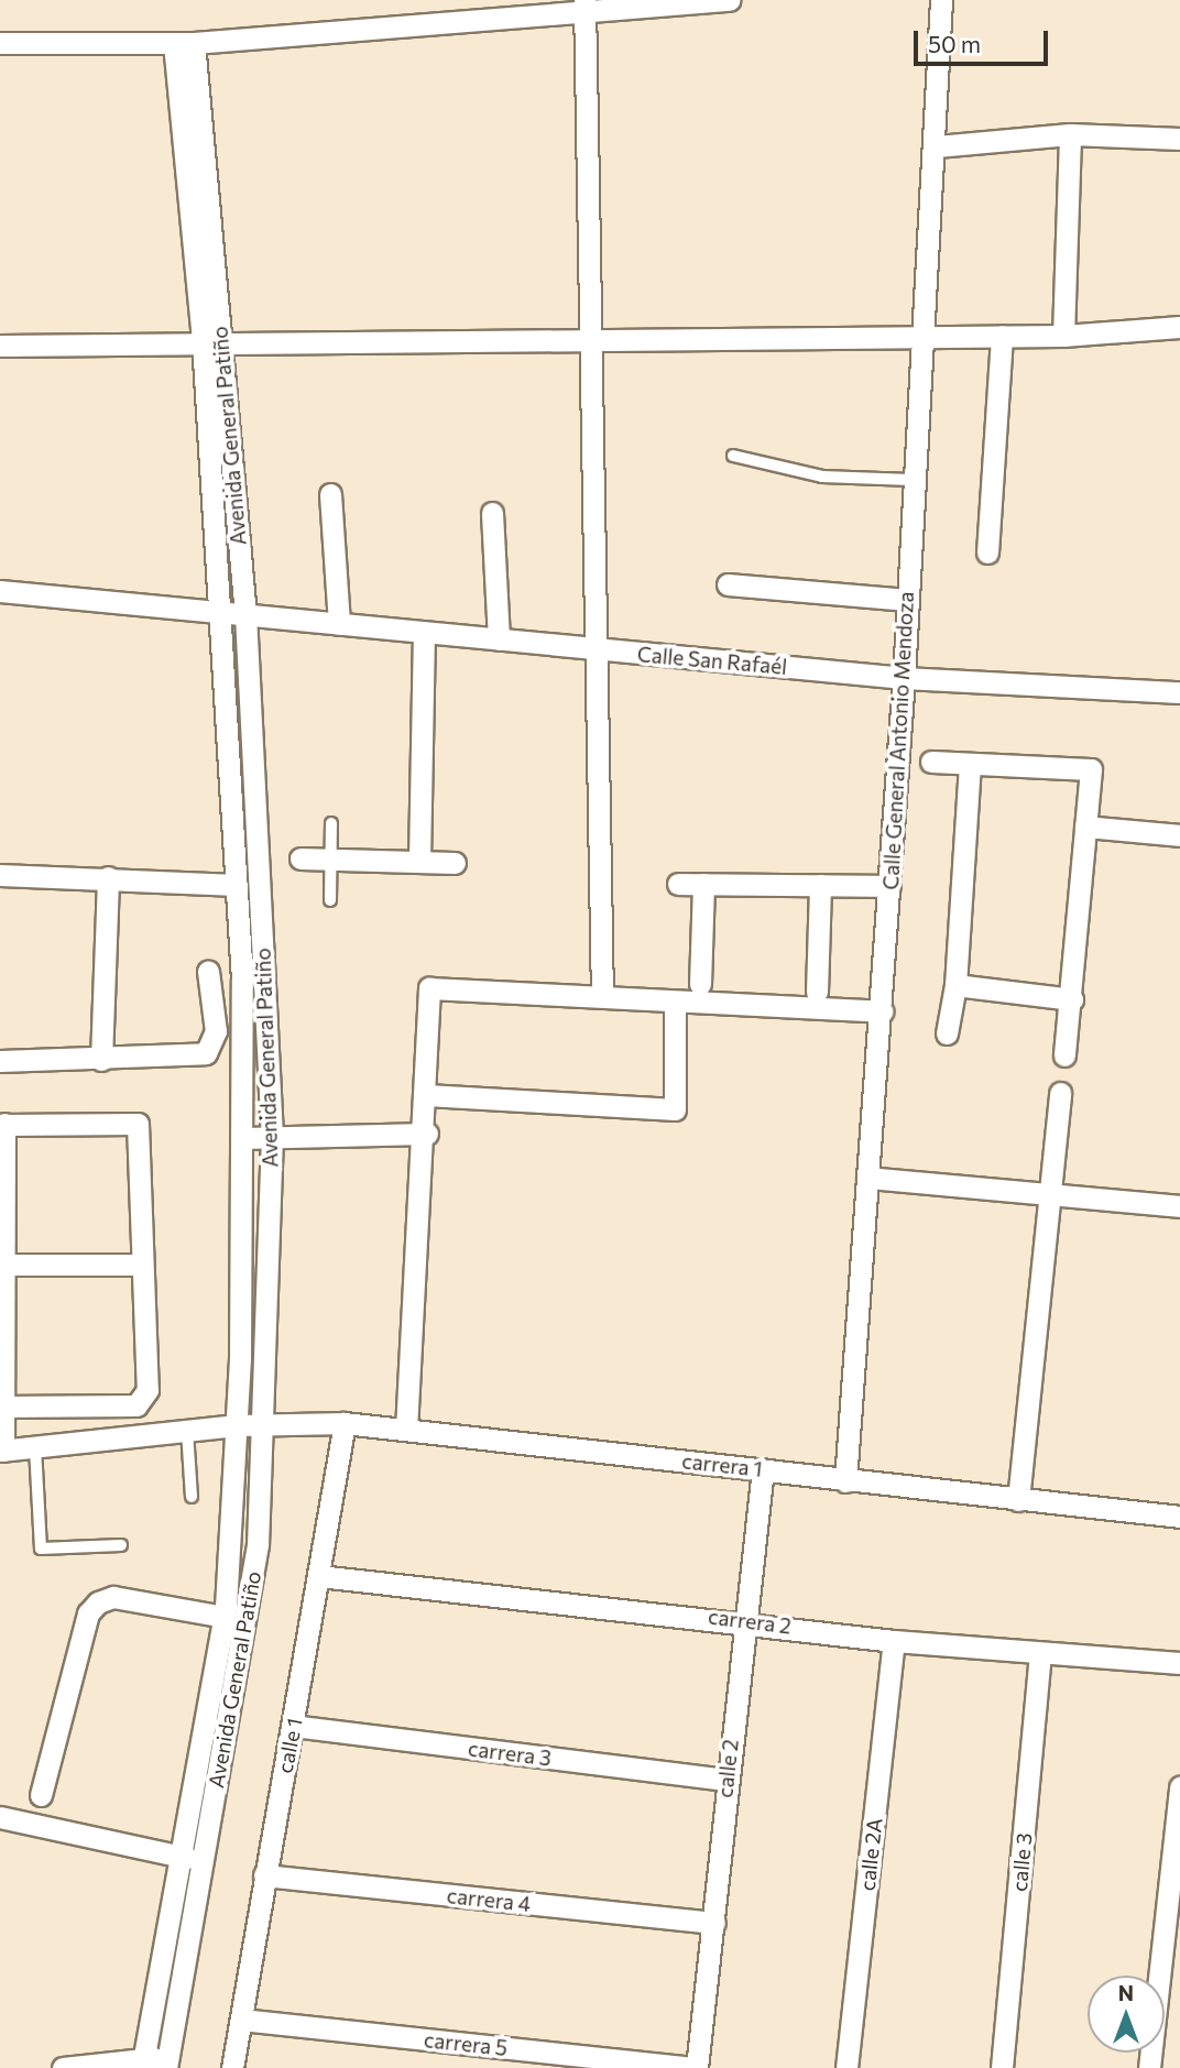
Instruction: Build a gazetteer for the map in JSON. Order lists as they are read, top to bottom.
{
  "streets": {
    "street": [
      "Avenida General Patiño",
      "Calle San Rafaél",
      "Calle General Antonio Mendoza",
      "carrera 1",
      "carrera 2",
      "calle 1",
      "carrera 3",
      "calle 2",
      "calle 2A",
      "calle 3",
      "carrera 4",
      "carrera 5"
    ]
  },
  "crossings": [
    ["Avenida General Patiño", "Calle San Rafaél"],
    ["Avenida General Patiño", "carrera 1"],
    ["Calle San Rafaél", "Calle General Antonio Mendoza"],
    ["Calle General Antonio Mendoza", "carrera 1"],
    ["carrera 1", "calle 1"],
    ["carrera 1", "calle 2"],
    ["carrera 2", "calle 1"],
    ["carrera 2", "calle 2"],
    ["carrera 2", "calle 2A"],
    ["carrera 2", "calle 3"],
    ["calle 1", "carrera 3"],
    ["calle 1", "carrera 4"],
    ["calle 1", "carrera 5"],
    ["carrera 3", "calle 2"],
    ["calle 2", "carrera 4"],
    ["calle 2", "carrera 5"]
  ],
  "scale_bar": "50 m",
  "north": "top"
}
